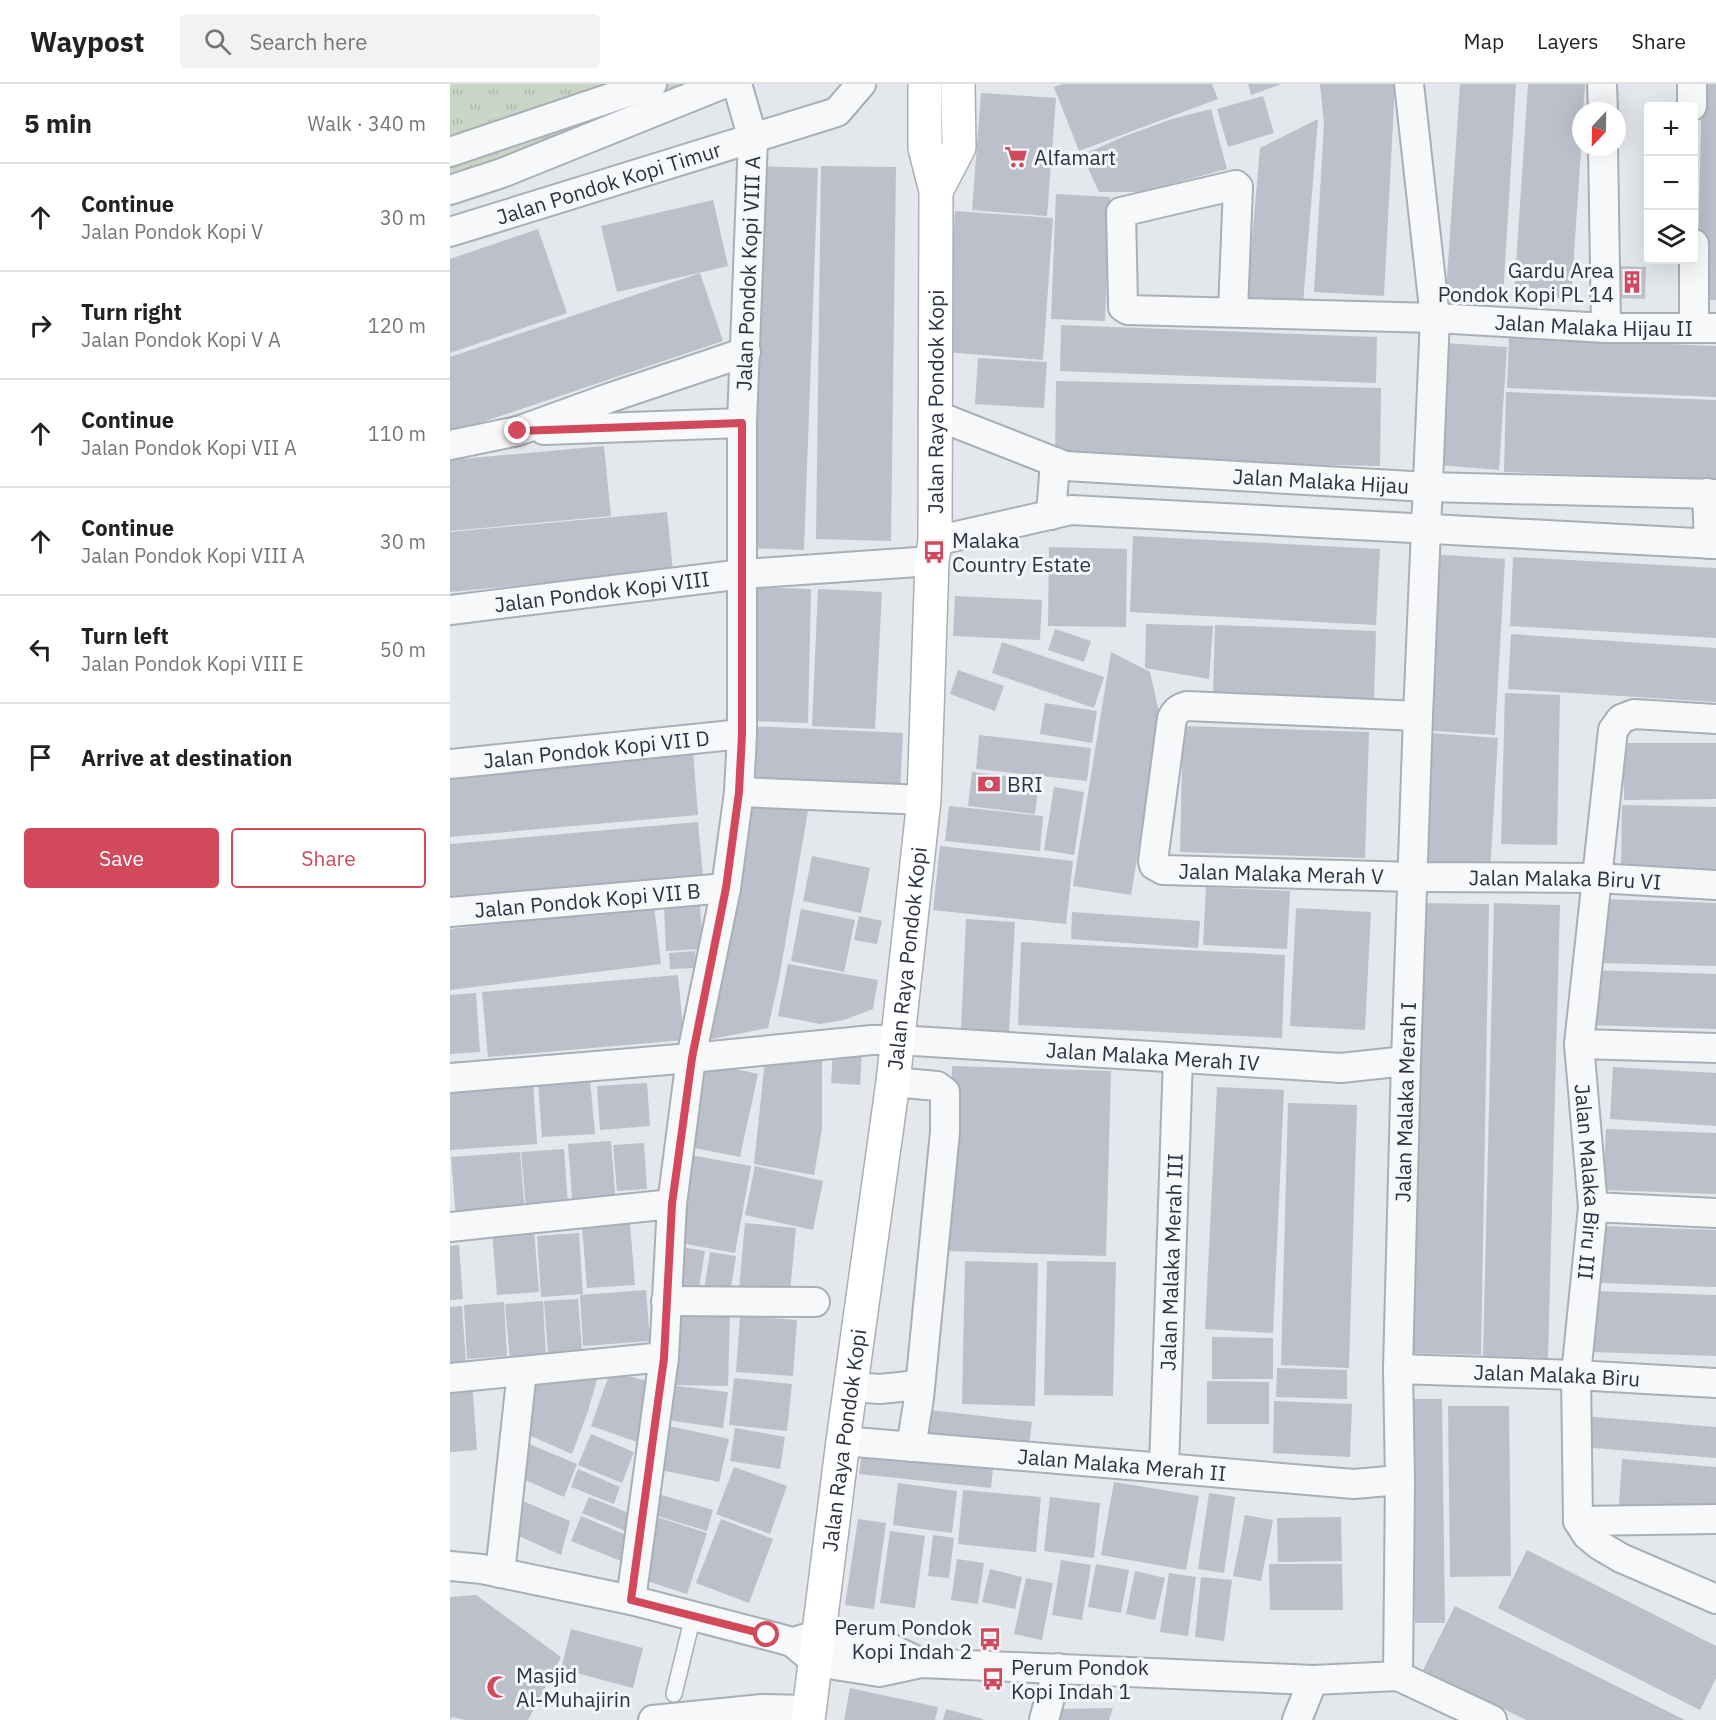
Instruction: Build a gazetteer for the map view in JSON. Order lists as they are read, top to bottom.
{
  "streets": {
    "main road": ["Jalan Raya Pondok Kopi"],
    "street": [
      "Jalan Pondok Kopi Timur",
      "Jalan Pondok Kopi VIII A",
      "Jalan Malaka Hijau II",
      "Jalan Malaka Hijau",
      "Jalan Pondok Kopi VIII",
      "Jalan Pondok Kopi VII D",
      "Jalan Malaka Merah V",
      "Jalan Malaka Biru VI",
      "Jalan Pondok Kopi VII B",
      "Jalan Malaka Merah IV",
      "Jalan Malaka Merah I",
      "Jalan Malaka Biru III",
      "Jalan Malaka Merah III",
      "Jalan Malaka Biru",
      "Jalan Malaka Merah II"
    ]
  },
  "crossings": [
    ["Jalan Pondok Kopi Timur", "Jalan Pondok Kopi VIII A"],
    ["Jalan Pondok Kopi VIII A", "Jalan Pondok Kopi VIII"],
    ["Jalan Pondok Kopi VIII A", "Jalan Pondok Kopi VII D"],
    ["Jalan Pondok Kopi VIII A", "Jalan Pondok Kopi VII B"],
    ["Jalan Pondok Kopi VIII A", "Jalan Malaka Merah IV"],
    ["Jalan Malaka Hijau II", "Jalan Malaka Merah I"],
    ["Jalan Raya Pondok Kopi", "Jalan Malaka Hijau"],
    ["Jalan Raya Pondok Kopi", "Jalan Pondok Kopi VIII"],
    ["Jalan Raya Pondok Kopi", "Jalan Malaka Merah IV"],
    ["Jalan Raya Pondok Kopi", "Jalan Malaka Merah II"],
    ["Jalan Malaka Hijau", "Jalan Pondok Kopi VIII"],
    ["Jalan Malaka Hijau", "Jalan Malaka Merah I"],
    ["Jalan Malaka Merah V", "Jalan Malaka Biru VI"],
    ["Jalan Malaka Merah V", "Jalan Malaka Merah I"],
    ["Jalan Malaka Biru VI", "Jalan Malaka Merah I"],
    ["Jalan Malaka Biru VI", "Jalan Malaka Biru III"],
    ["Jalan Malaka Merah IV", "Jalan Malaka Merah I"],
    ["Jalan Malaka Merah IV", "Jalan Malaka Merah III"],
    ["Jalan Malaka Merah I", "Jalan Malaka Biru"],
    ["Jalan Malaka Merah I", "Jalan Malaka Merah II"],
    ["Jalan Malaka Biru III", "Jalan Malaka Biru"],
    ["Jalan Malaka Merah III", "Jalan Malaka Merah II"]
  ],
  "places": {
    "supermarket": ["Alfamart"],
    "building": ["Gardu Area Pondok Kopi PL 14"],
    "bus stop": ["Malaka Country Estate", "Perum Pondok Kopi Indah 2", "Perum Pondok Kopi Indah 1"],
    "bank": ["BRI"],
    "mosque": ["Masjid Al-Muhajirin"]
  },
  "north": "bottom",
  "page": {
    "header": "Waypost",
    "search": "Search here",
    "nav": ["Map", "Layers", "Share"],
    "heading": ["5 min", "Walk · 340 m"],
    "map_buttons": ["+", "−"],
    "list": [
      ["Continue", "Jalan Pondok Kopi V", "30 m"],
      ["Turn right", "Jalan Pondok Kopi V A", "120 m"],
      ["Continue", "Jalan Pondok Kopi VII A", "110 m"],
      ["Continue", "Jalan Pondok Kopi VIII A", "30 m"],
      ["Turn left", "Jalan Pondok Kopi VIII E", "50 m"],
      "Arrive at destination"
    ],
    "buttons": ["Save", "Share"]
  }
}
